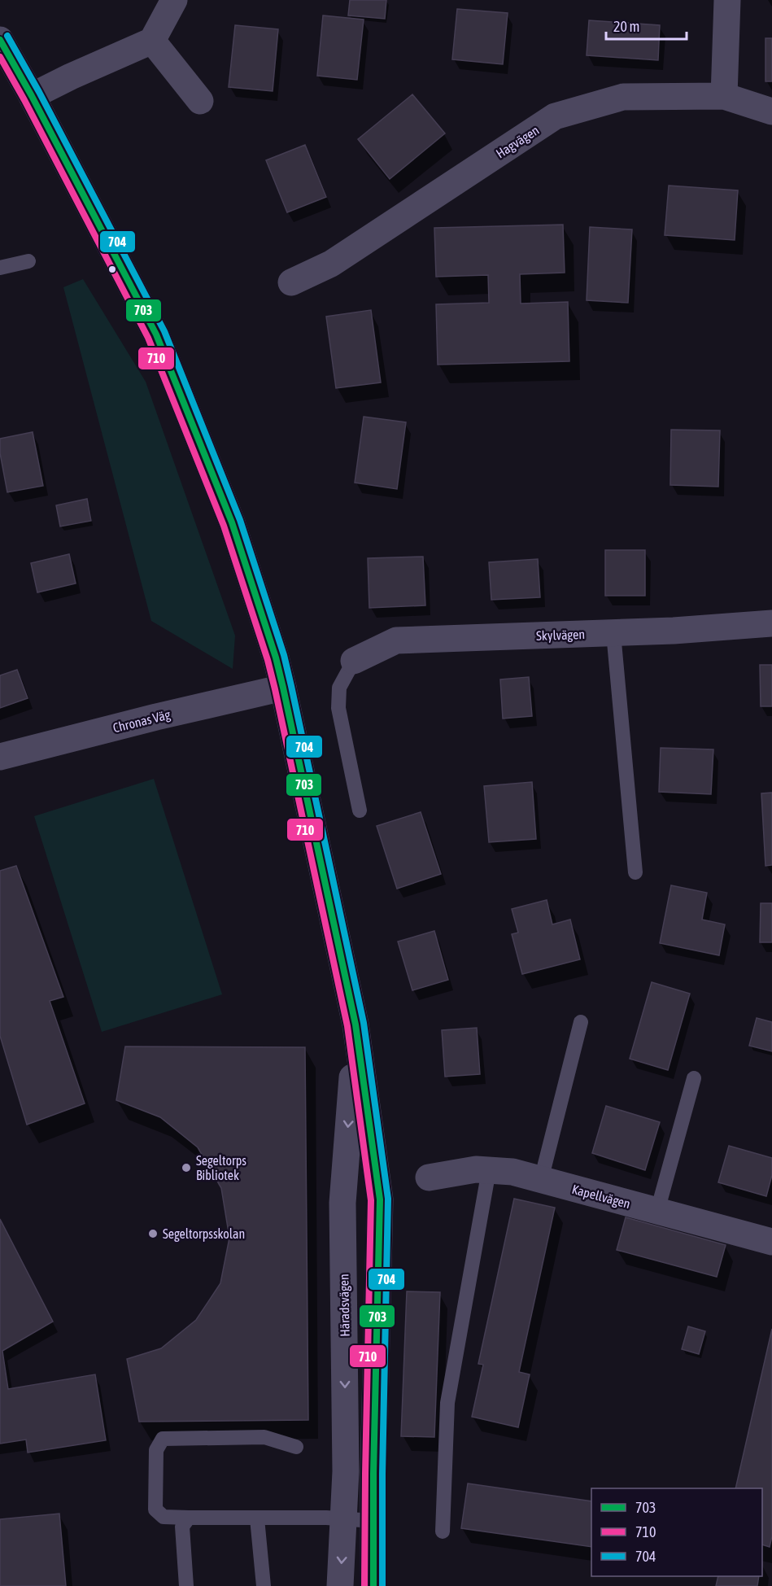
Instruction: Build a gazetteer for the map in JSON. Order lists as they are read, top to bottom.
{
  "streets": {
    "street": [
      "Hagvägen",
      "Skylvägen",
      "Chronas Väg",
      "Kapellvägen",
      "Häradsvägen"
    ]
  },
  "crossings": [
    ["Chronas Väg", "Häradsvägen"]
  ],
  "places": ["Segeltorps Bibliotek", "Segeltorpsskolan"],
  "lines": ["transit line 704", "transit line 703", "transit line 710"],
  "legend": ["703", "710", "704"],
  "scale_bar": "20 m"
}
